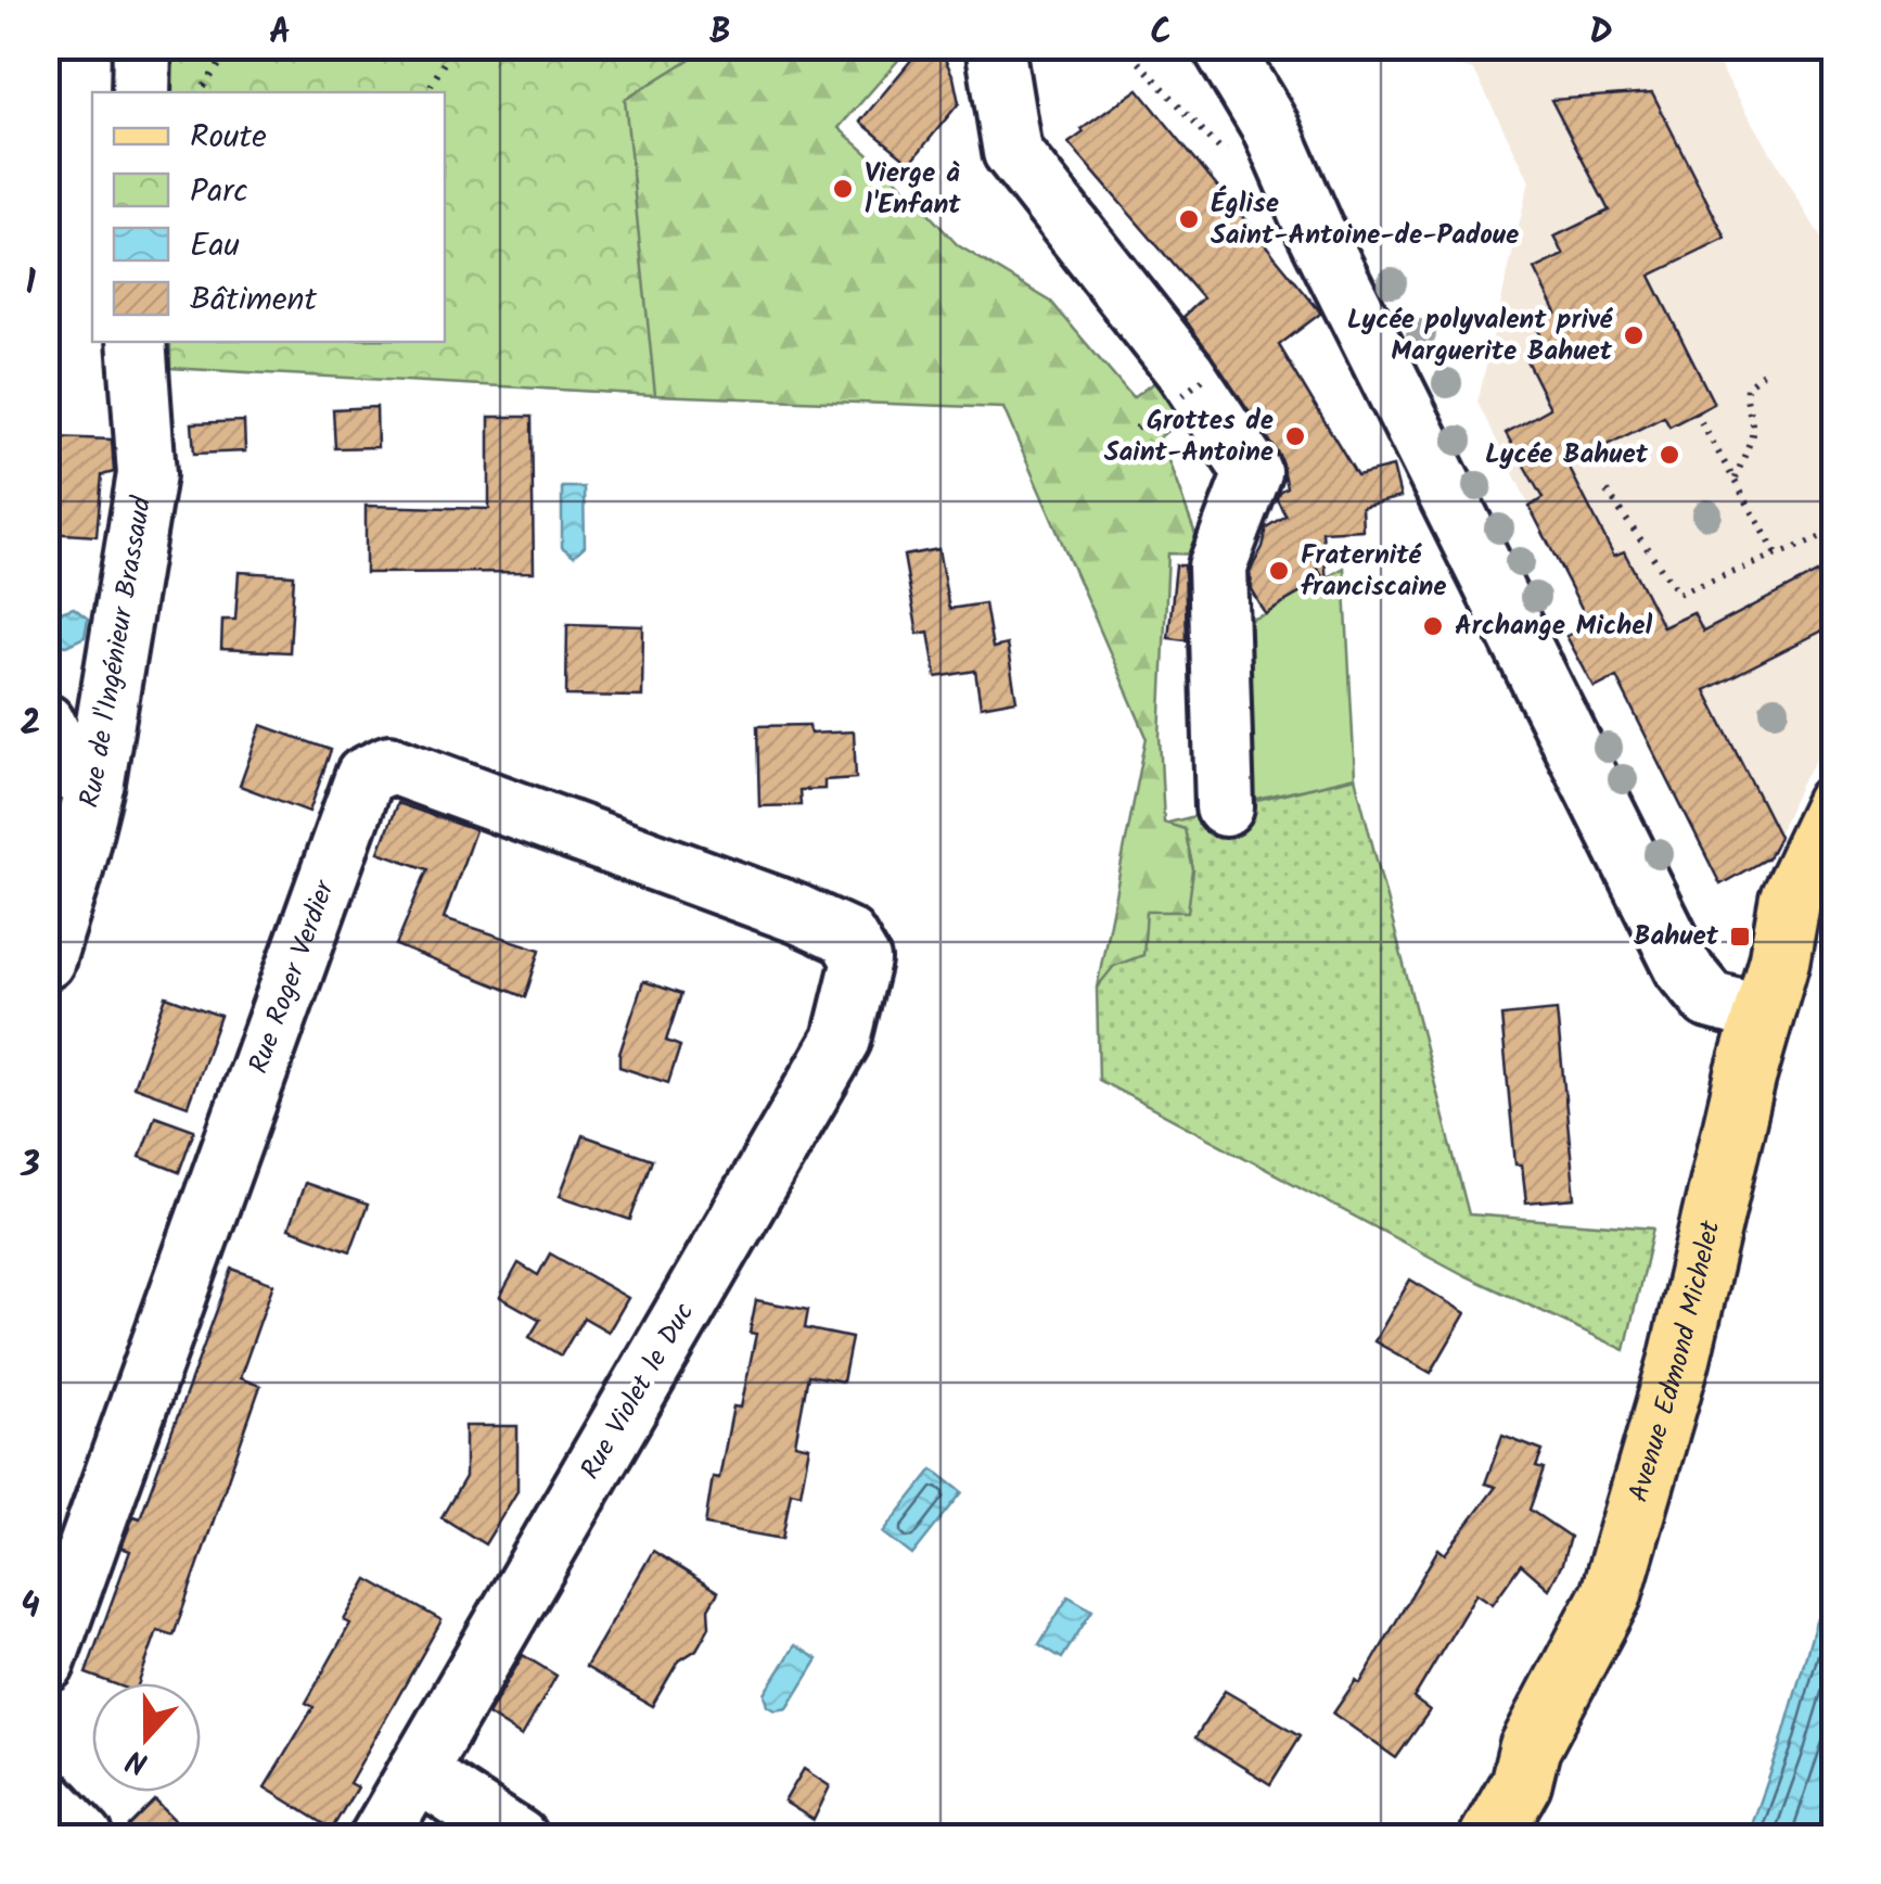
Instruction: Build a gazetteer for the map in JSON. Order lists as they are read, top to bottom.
{
  "streets": {
    "main road": ["Avenue Edmond Michelet"],
    "street": ["Rue de l'Ingénieur Brassaud", "Rue Roger Verdier", "Rue Violet le Duc"]
  },
  "crossings": [
    ["Rue Roger Verdier", "Rue Violet le Duc"]
  ],
  "places": {
    "other": [
      "Vierge à l'Enfant",
      "Église Saint-Antoine-de-Padoue",
      "Lycée polyvalent privé Marguerite Bahuet",
      "Grottes de Saint-Antoine",
      "Lycée Bahuet",
      "Fraternité franciscaine",
      "Archange Michel"
    ],
    "transit": ["Bahuet"]
  },
  "legend": [
    "Route",
    "Parc",
    "Eau",
    "Bâtiment"
  ],
  "north": "bottom",
  "grid": {
    "columns": [
      "A",
      "B",
      "C",
      "D"
    ],
    "rows": [
      "1",
      "2",
      "3",
      "4"
    ]
  }
}
